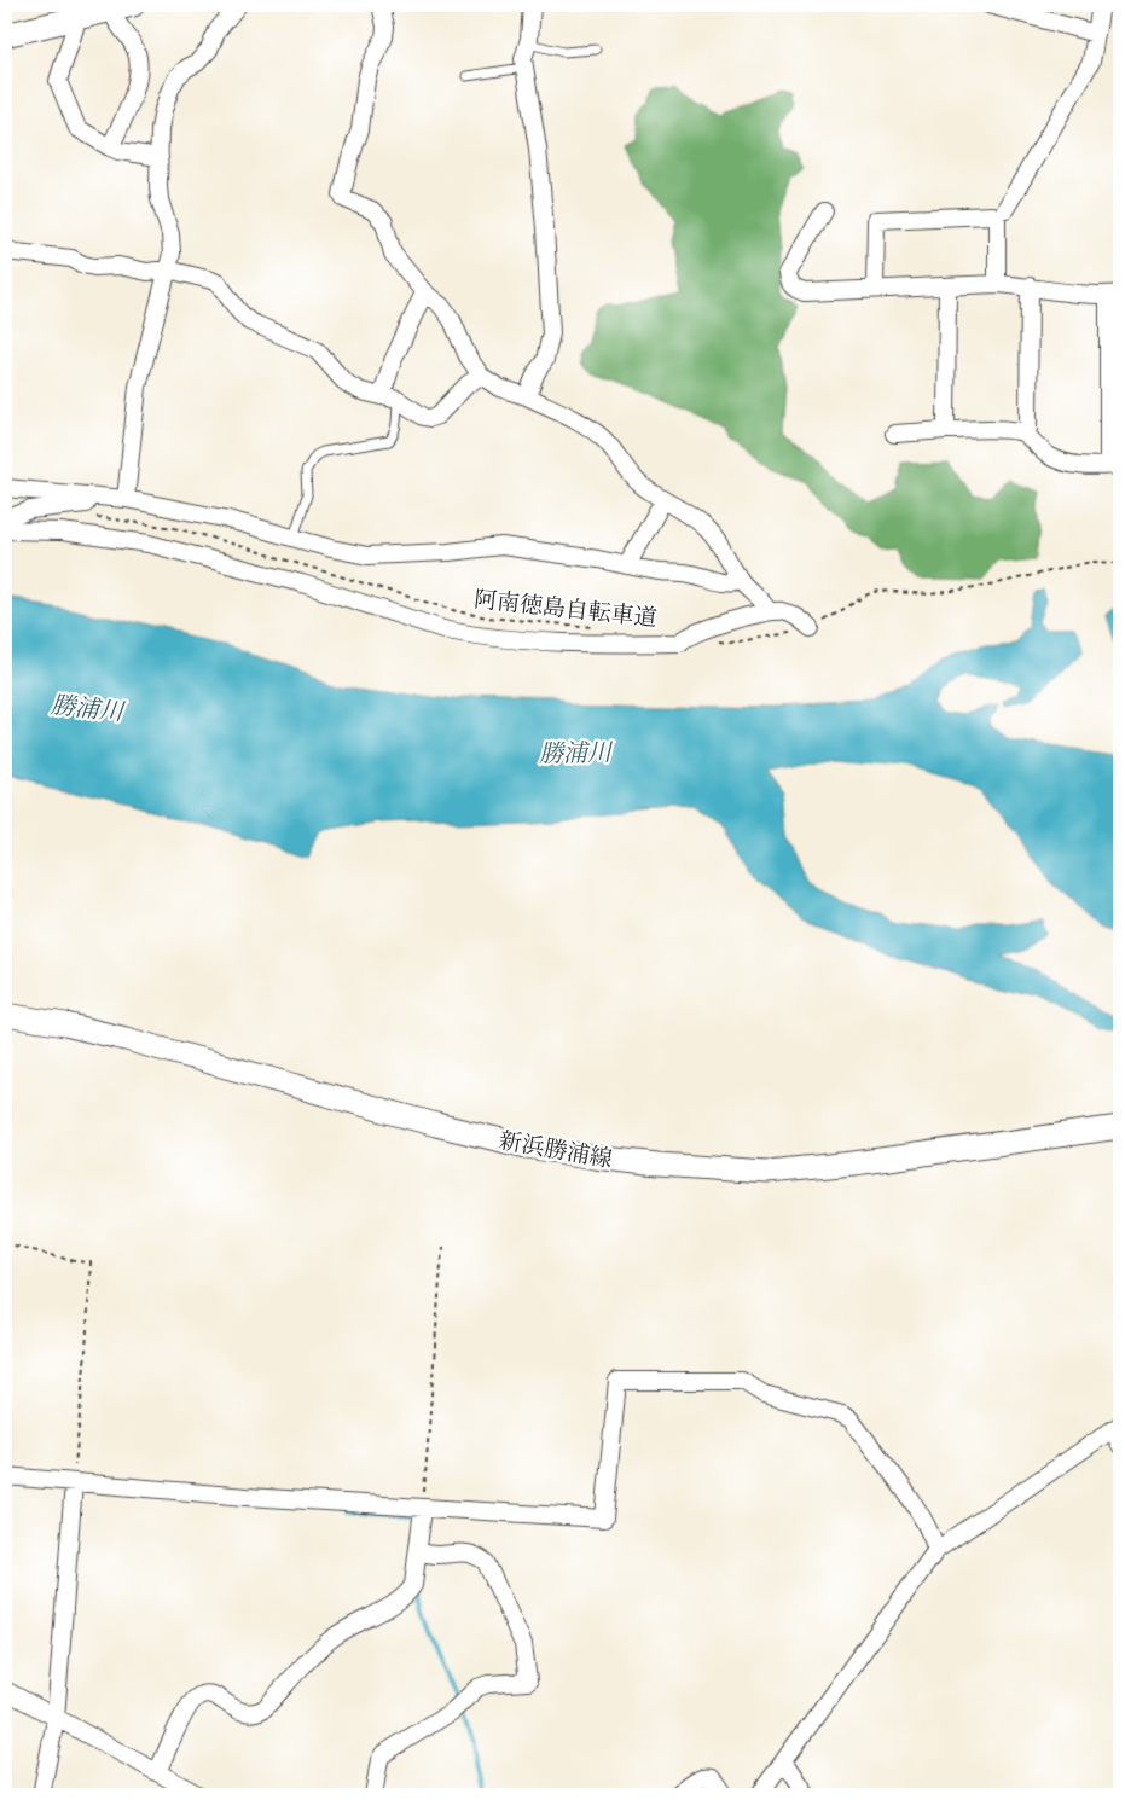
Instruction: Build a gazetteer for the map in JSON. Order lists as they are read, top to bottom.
{
  "streets": {
    "main road": ["新浜勝浦線"],
    "path": ["阿南徳島自転車道"]
  },
  "water": ["勝浦川"]
}
